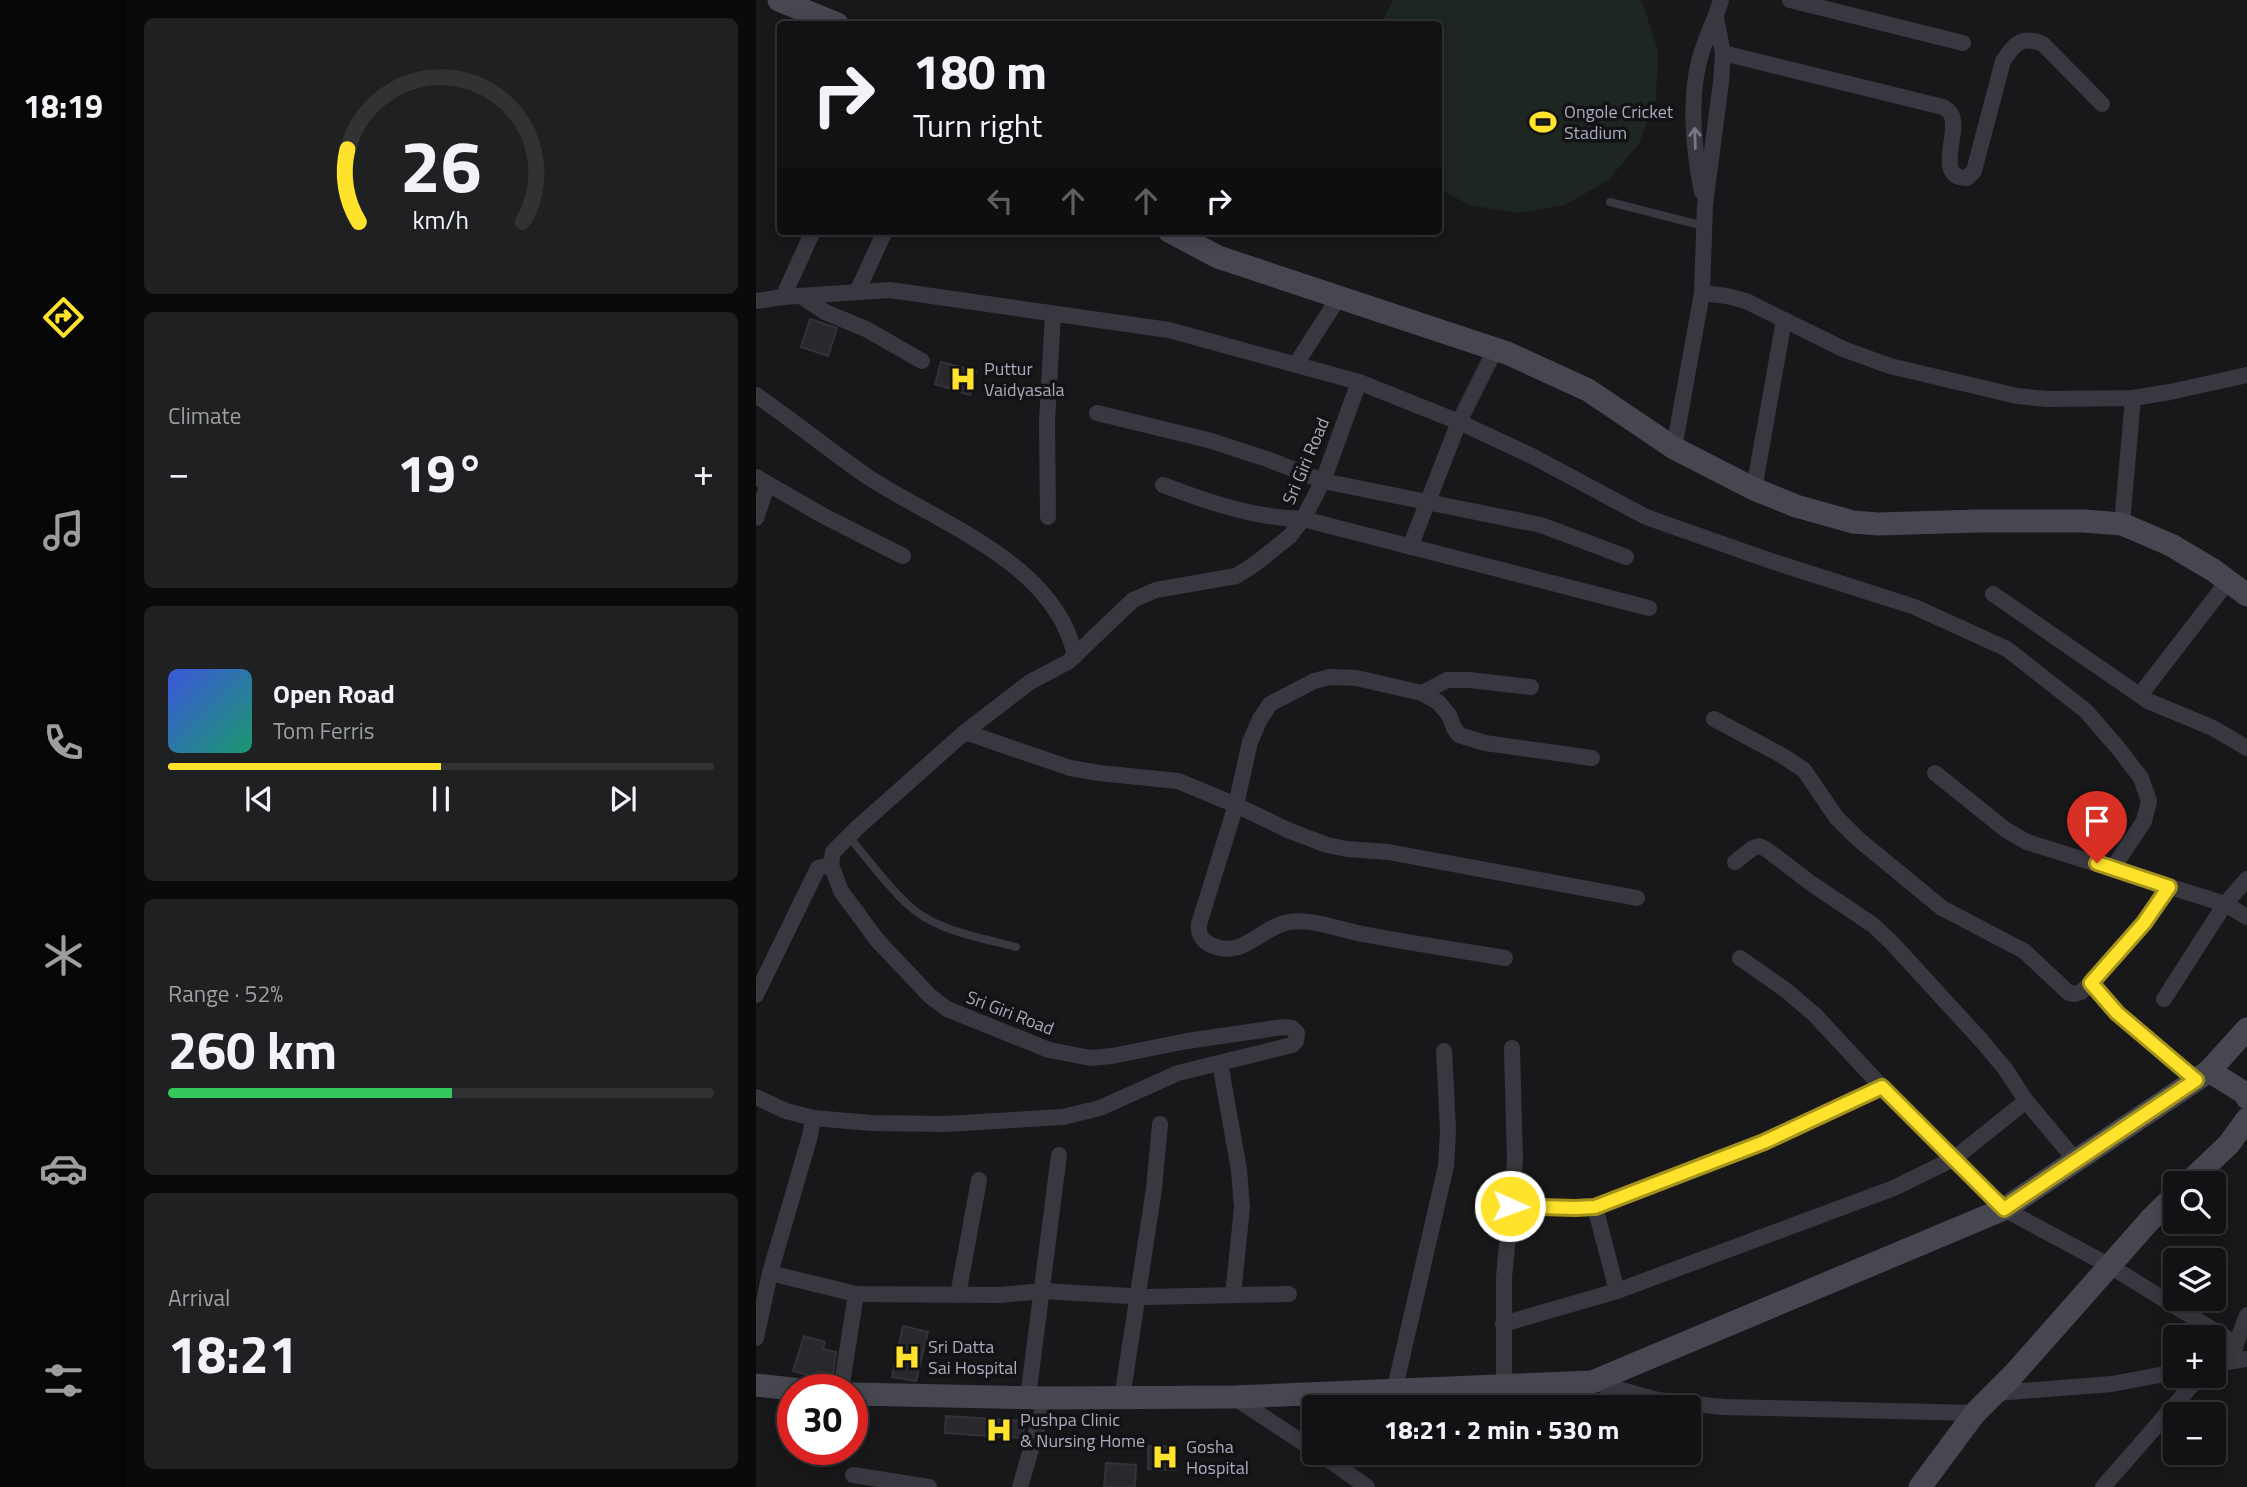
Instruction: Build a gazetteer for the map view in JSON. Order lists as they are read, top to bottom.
{
  "streets": {
    "street": ["Sri Giri Road"]
  },
  "places": {
    "sports": ["Ongole Cricket Stadium"],
    "hospital": [
      "Puttur Vaidyasala",
      "Sri Datta Sai Hospital",
      "Pushpa Clinic & Nursing Home",
      "Gosha Hospital"
    ]
  },
  "page": {
    "tabs": "18:19",
    "turn": ["180 m", "Turn right"],
    "tile": [
      "Climate",
      ["Range · 52%", "260 km"],
      ["Arrival", "18:21"]
    ],
    "heat": ["−", "19°", "+"],
    "song": ["Open Road", "Tom Ferris"],
    "map_buttons": ["+", "−"],
    "limit": "30",
    "trip": "18:21 · 2 min · 530 m",
    "gauge": ["26", "km/h"]
  }
}
